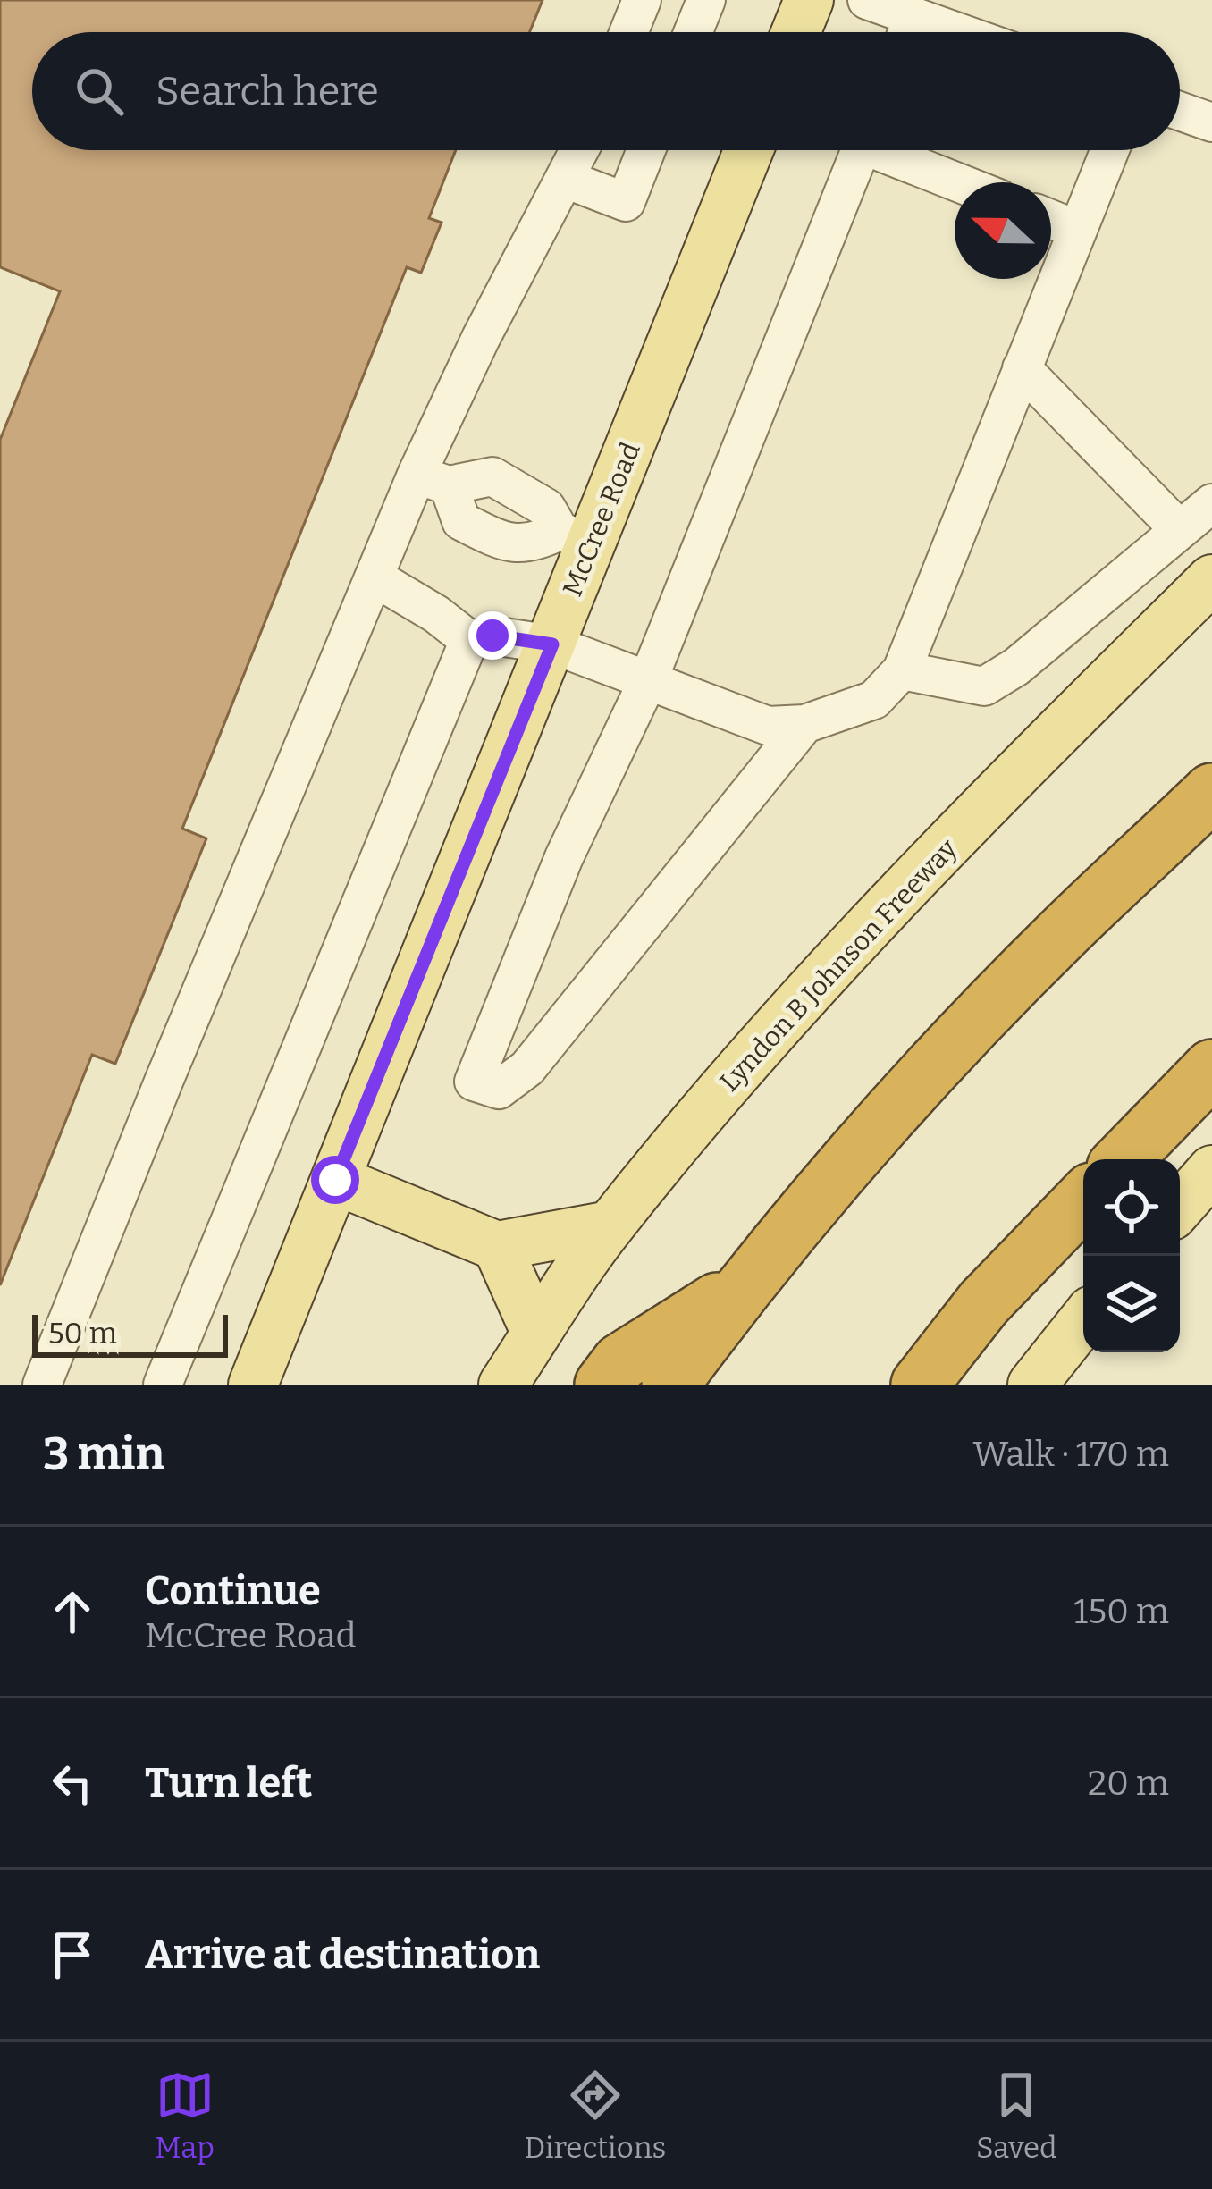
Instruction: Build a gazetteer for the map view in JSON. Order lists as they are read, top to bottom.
{
  "streets": {
    "main road": ["McCree Road", "Lyndon B Johnson Freeway"]
  },
  "scale_bar": "50 m",
  "north": "left",
  "page": {
    "search": "Search here",
    "scale": "50 m",
    "heading": ["3 min", "Walk · 170 m"],
    "list": [
      ["Continue", "McCree Road", "150 m"],
      ["Turn left", "20 m"],
      "Arrive at destination"
    ],
    "nav": ["Map", "Directions", "Saved"]
  }
}
